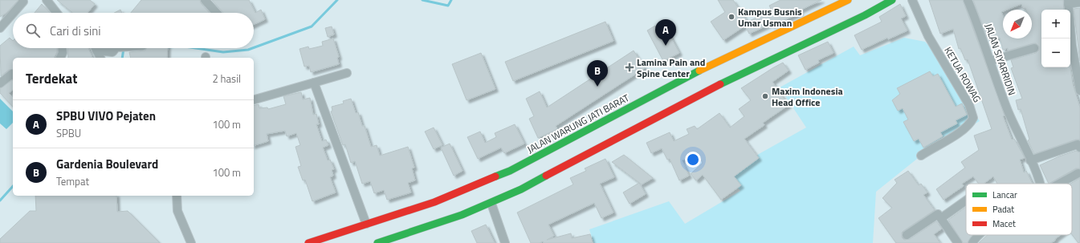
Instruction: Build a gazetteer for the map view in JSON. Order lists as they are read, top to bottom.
{
  "streets": {
    "main road": ["JALAN WARUNG JATI BARAT"],
    "street": ["JALAN SIYARRIDIN", "KETUA ROWAG"]
  },
  "places": {
    "other": ["Kampus Busnis Umar Usman", "Maxim Indonesia Head Office"],
    "health": ["Lamina Pain and Spine Center"]
  },
  "legend": ["Lancar", "Padat", "Macet"],
  "north": "bottom left",
  "page": {
    "map_buttons": ["+", "−"],
    "search": "Cari di sini",
    "pins": ["A", "B"],
    "heading": ["Terdekat", "2 hasil"],
    "list": [
      {
        "mark": "A",
        "name": "SPBU VIVO Pejaten",
        "note": "SPBU",
        "value": "100 m"
      },
      {
        "mark": "B",
        "name": "Gardenia Boulevard",
        "note": "Tempat",
        "value": "100 m"
      }
    ]
  }
}
